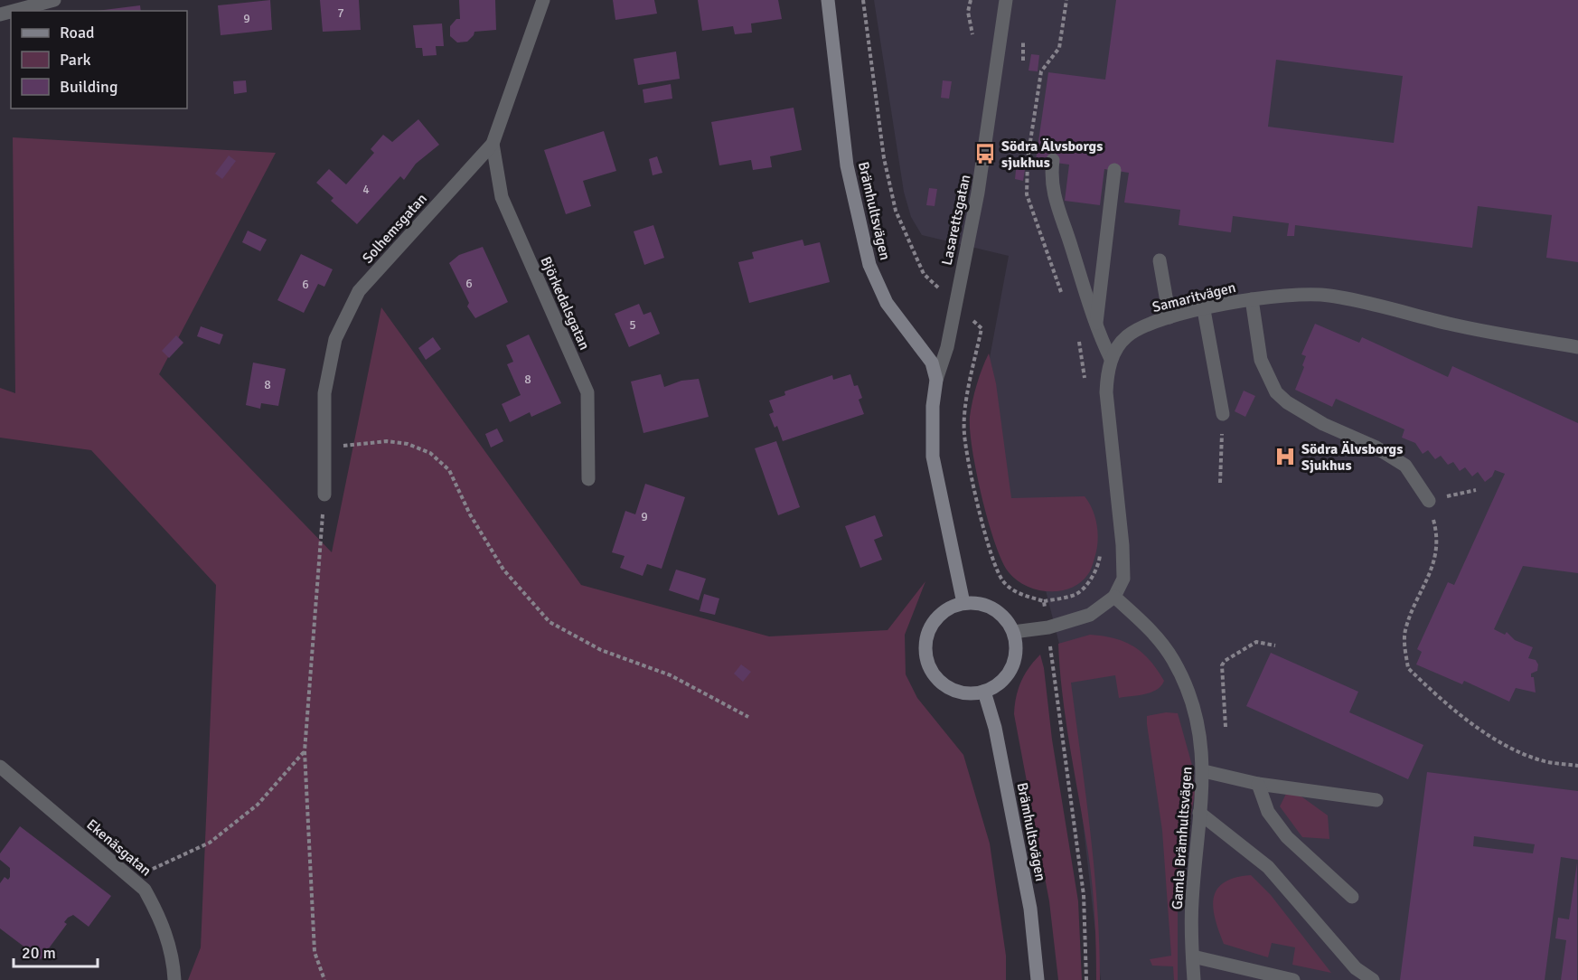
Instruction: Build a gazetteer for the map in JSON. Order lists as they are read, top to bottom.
{
  "streets": {
    "street": [
      "Brämhultsvägen",
      "Lasarettsgatan",
      "Solhemsgatan",
      "Samaritvägen",
      "Björkedalsgatan",
      "Gamla Brämhultsvägen",
      "Ekenäsgatan"
    ]
  },
  "crossings": [
    ["Brämhultsvägen", "Lasarettsgatan"],
    ["Solhemsgatan", "Björkedalsgatan"],
    ["Samaritvägen", "Gamla Brämhultsvägen"]
  ],
  "places": {
    "bus stop": ["Södra Älvsborgs sjukhus"],
    "hospital": ["Södra Älvsborgs Sjukhus"]
  },
  "house_numbers": [
    "7",
    "9",
    "4",
    "6",
    "6",
    "5",
    "8",
    "8",
    "9"
  ],
  "legend": ["Road", "Park", "Building"],
  "scale_bar": "20 m"
}
